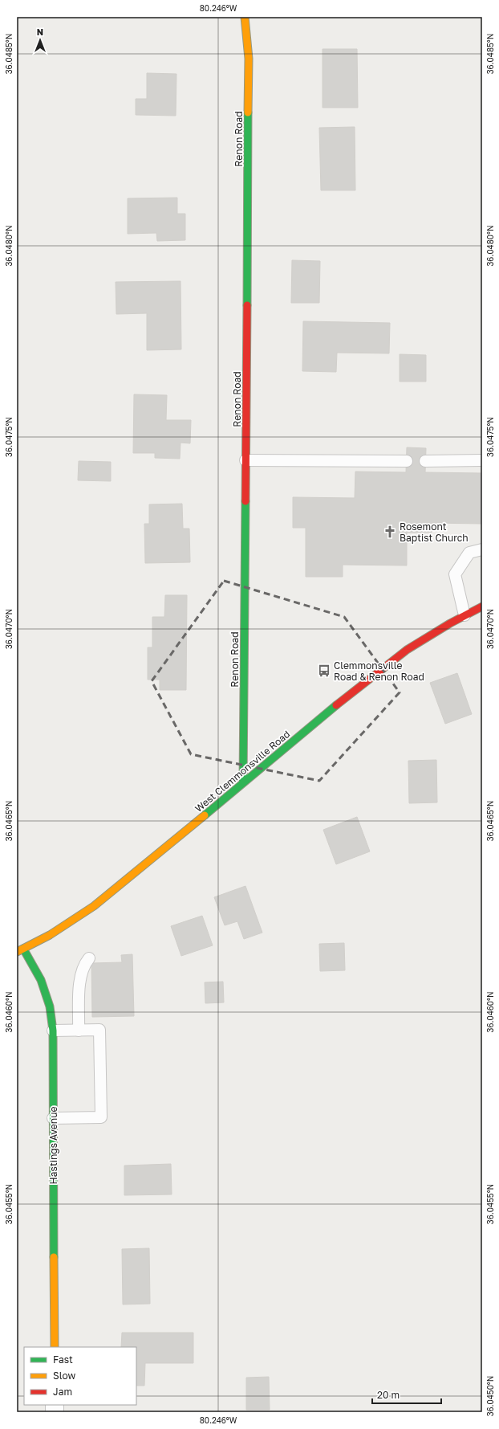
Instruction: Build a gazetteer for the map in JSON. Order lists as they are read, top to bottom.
{
  "streets": {
    "street": ["Renon Road", "West Clemmonsville Road", "Hastings Avenue"]
  },
  "crossings": [
    ["Renon Road", "West Clemmonsville Road"],
    ["West Clemmonsville Road", "Hastings Avenue"]
  ],
  "places": {
    "church": ["Rosemont Baptist Church"],
    "bus stop": ["Clemmonsville Road & Renon Road"]
  },
  "legend": ["Fast", "Slow", "Jam"],
  "scale_bar": "20 m",
  "north": "top",
  "coordinates": [
    "80.246°W",
    "36.0485°N",
    "36.0480°N",
    "36.0475°N",
    "36.0470°N",
    "36.0465°N",
    "36.0460°N",
    "36.0455°N",
    "36.0450°N"
  ]
}
